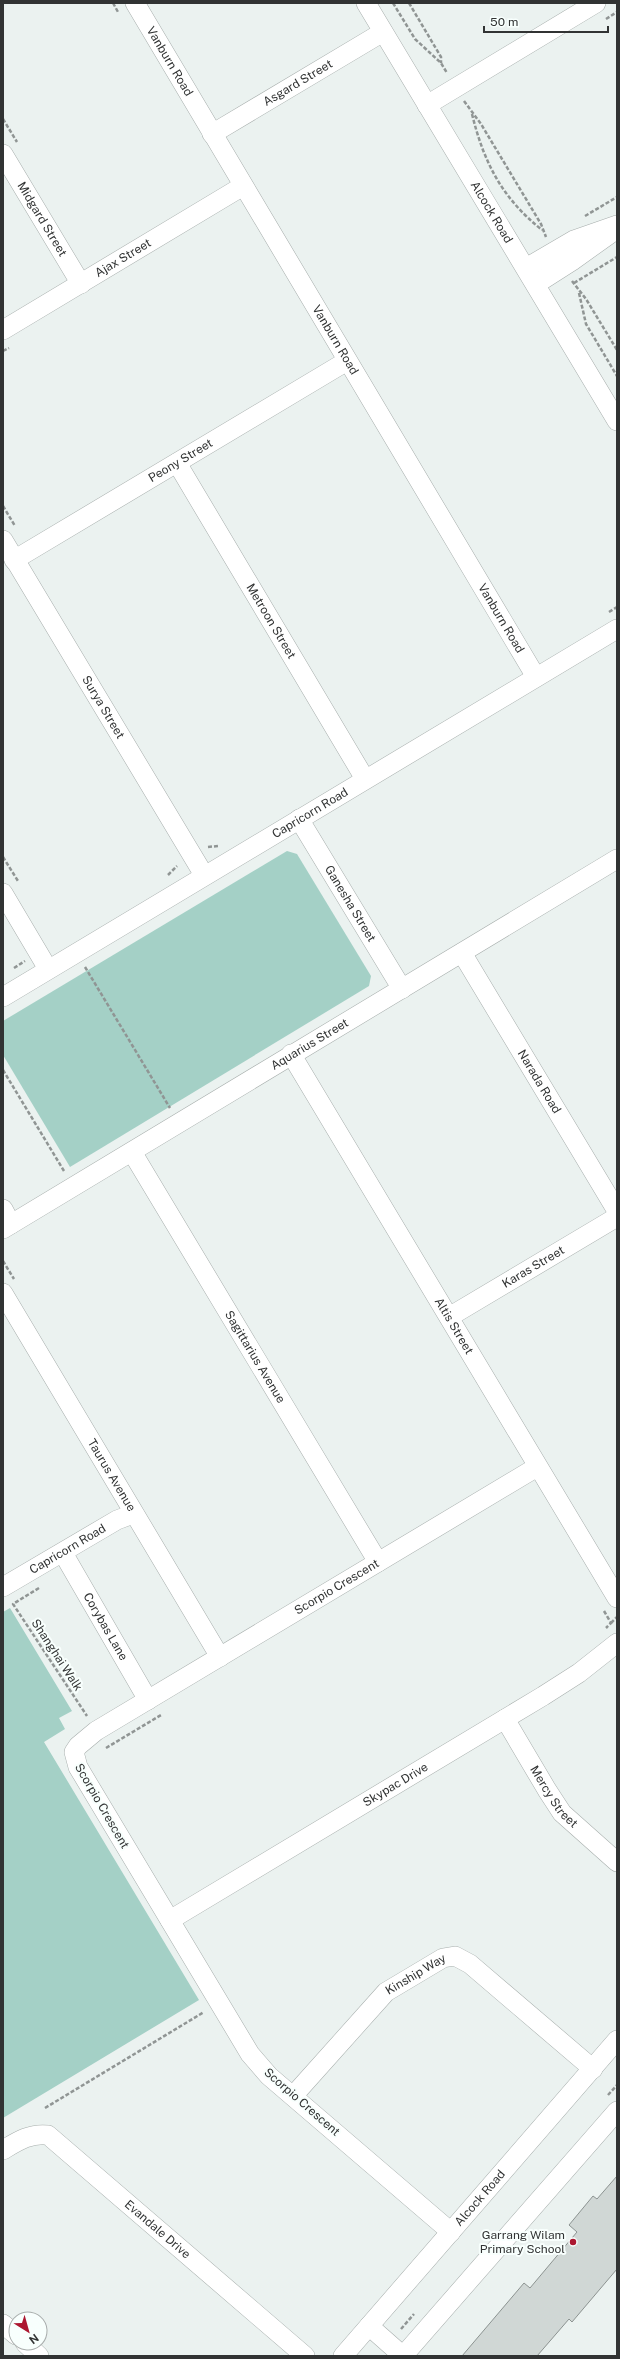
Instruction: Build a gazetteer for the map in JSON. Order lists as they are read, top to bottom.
{
  "streets": {
    "street": [
      "Vanburn Road",
      "Asgard Street",
      "Alcock Road",
      "Midgard Street",
      "Ajax Street",
      "Peony Street",
      "Metroon Street",
      "Surya Street",
      "Capricorn Road",
      "Ganesha Street",
      "Aquarius Street",
      "Narada Road",
      "Karas Street",
      "Altis Street",
      "Sagittarius Avenue",
      "Taurus Avenue",
      "Scorpio Crescent",
      "Corybas Lane",
      "Skypac Drive",
      "Mercy Street",
      "Kinship Way",
      "Evandale Drive"
    ],
    "path": ["Shanghai Walk"]
  },
  "crossings": [
    ["Vanburn Road", "Asgard Street"],
    ["Vanburn Road", "Ajax Street"],
    ["Vanburn Road", "Peony Street"],
    ["Vanburn Road", "Capricorn Road"],
    ["Asgard Street", "Alcock Road"],
    ["Alcock Road", "Scorpio Crescent"],
    ["Alcock Road", "Kinship Way"],
    ["Midgard Street", "Ajax Street"],
    ["Peony Street", "Metroon Street"],
    ["Peony Street", "Surya Street"],
    ["Metroon Street", "Capricorn Road"],
    ["Surya Street", "Capricorn Road"],
    ["Capricorn Road", "Ganesha Street"],
    ["Capricorn Road", "Taurus Avenue"],
    ["Capricorn Road", "Corybas Lane"],
    ["Ganesha Street", "Aquarius Street"],
    ["Aquarius Street", "Narada Road"],
    ["Aquarius Street", "Altis Street"],
    ["Aquarius Street", "Sagittarius Avenue"],
    ["Karas Street", "Altis Street"],
    ["Altis Street", "Scorpio Crescent"],
    ["Sagittarius Avenue", "Scorpio Crescent"],
    ["Taurus Avenue", "Scorpio Crescent"],
    ["Scorpio Crescent", "Corybas Lane"],
    ["Scorpio Crescent", "Skypac Drive"],
    ["Scorpio Crescent", "Kinship Way"],
    ["Skypac Drive", "Mercy Street"]
  ],
  "places": ["Garrang Wilam Primary School"],
  "scale_bar": "50 m",
  "north": "bottom right"
}
